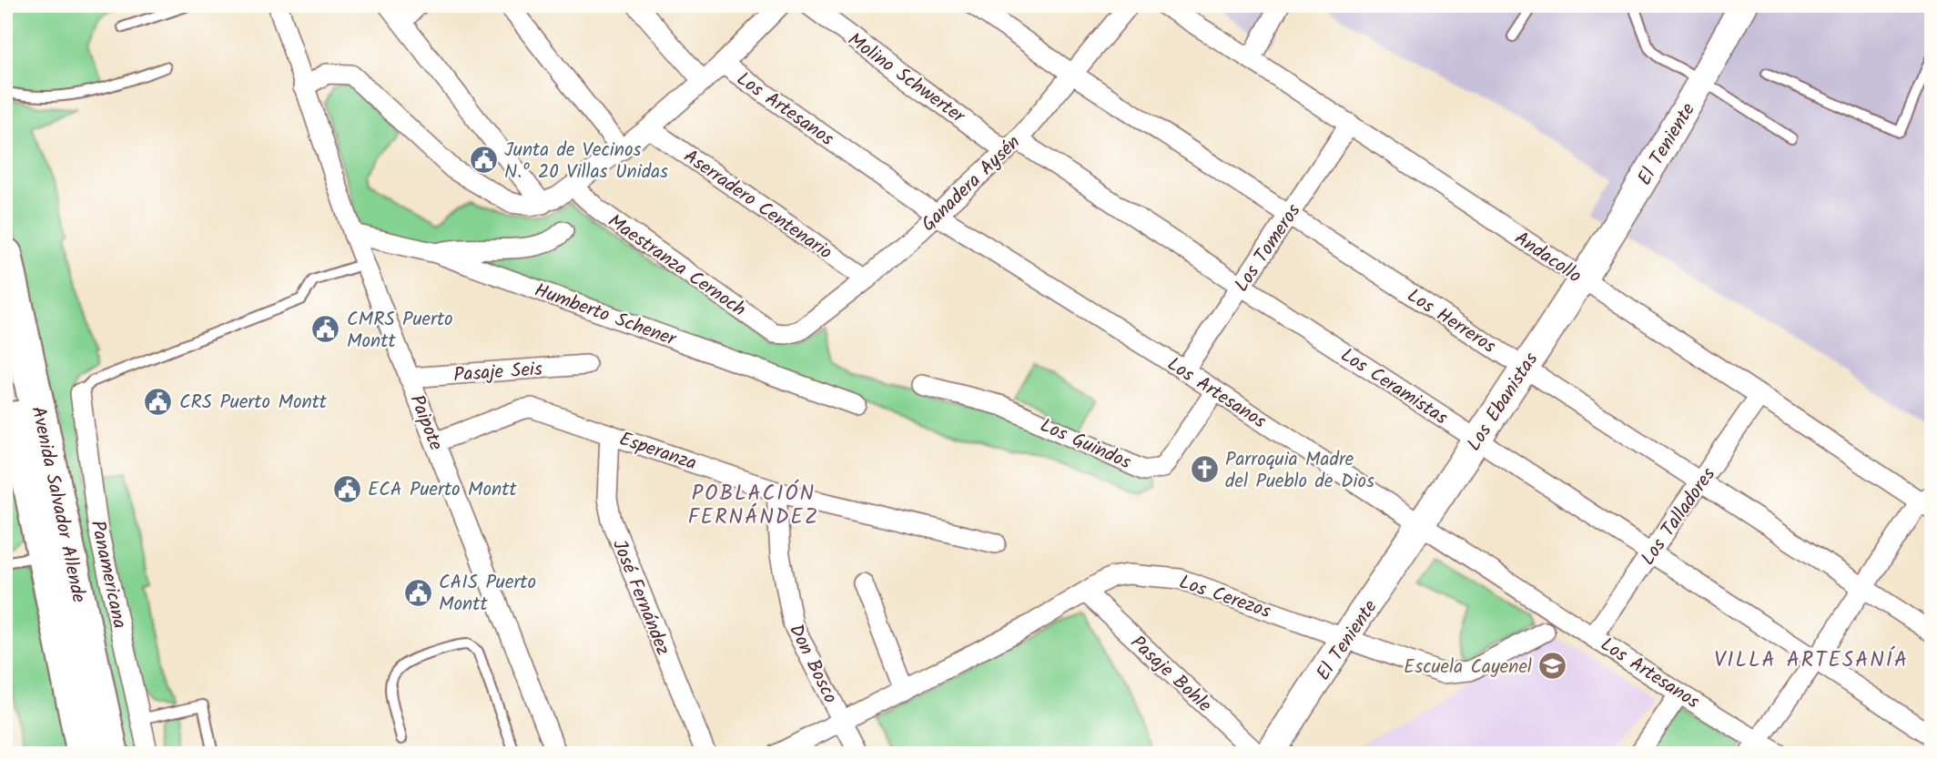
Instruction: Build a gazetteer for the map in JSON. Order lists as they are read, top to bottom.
{
  "streets": {
    "highway": ["Avenida Salvador Allende"],
    "main road": ["El Teniente", "Los Ebanistas"],
    "street": [
      "Molino Schwerter",
      "Los Artesanos",
      "Ganadera Aysén",
      "Aserradero Centenario",
      "Los Tomeros",
      "Andacollo",
      "Maestranza Cernoch",
      "Humberto Schener",
      "Los Herreros",
      "Pasaje Seis",
      "Los Ceramistas",
      "Paipote",
      "Los Guindos",
      "Esperanza",
      "Los Talladores",
      "Panamericana",
      "Los Cerezos",
      "José Fernández",
      "Don Bosco",
      "Pasaje Bohle"
    ]
  },
  "crossings": [
    ["Molino Schwerter", "Ganadera Aysén"],
    ["Molino Schwerter", "Los Ceramistas"],
    ["Los Artesanos", "El Teniente"],
    ["Los Artesanos", "Ganadera Aysén"],
    ["Los Artesanos", "Los Tomeros"],
    ["Los Artesanos", "Los Ebanistas"],
    ["Los Artesanos", "Los Guindos"],
    ["Los Artesanos", "Los Talladores"],
    ["El Teniente", "Andacollo"],
    ["El Teniente", "Los Ebanistas"],
    ["El Teniente", "Los Cerezos"],
    ["Ganadera Aysén", "Aserradero Centenario"],
    ["Ganadera Aysén", "Maestranza Cernoch"],
    ["Ganadera Aysén", "Los Herreros"],
    ["Ganadera Aysén", "Los Ceramistas"],
    ["Los Tomeros", "Andacollo"],
    ["Los Tomeros", "Los Herreros"],
    ["Los Tomeros", "Los Ceramistas"],
    ["Andacollo", "Los Ebanistas"],
    ["Andacollo", "Los Talladores"],
    ["Humberto Schener", "Paipote"],
    ["Los Herreros", "Los Ebanistas"],
    ["Los Herreros", "Los Talladores"],
    ["Pasaje Seis", "Paipote"],
    ["Los Ceramistas", "Los Ebanistas"],
    ["Los Ceramistas", "Los Talladores"],
    ["Paipote", "Esperanza"],
    ["Esperanza", "José Fernández"],
    ["Esperanza", "Don Bosco"],
    ["Los Cerezos", "Don Bosco"],
    ["Los Cerezos", "Pasaje Bohle"]
  ],
  "districts": ["POBLACIÓN FERNÁNDEZ", "VILLA ARTESANÍA"],
  "places": {
    "public building": [
      "Junta de Vecinos N.º 20 Villas Unidas",
      "CMRS Puerto Montt",
      "CRS Puerto Montt",
      "ECA Puerto Montt",
      "CAIS Puerto Montt"
    ],
    "church": ["Parroquia Madre del Pueblo de Dios"],
    "school or university": ["Escuela Cayenel"]
  }
}
